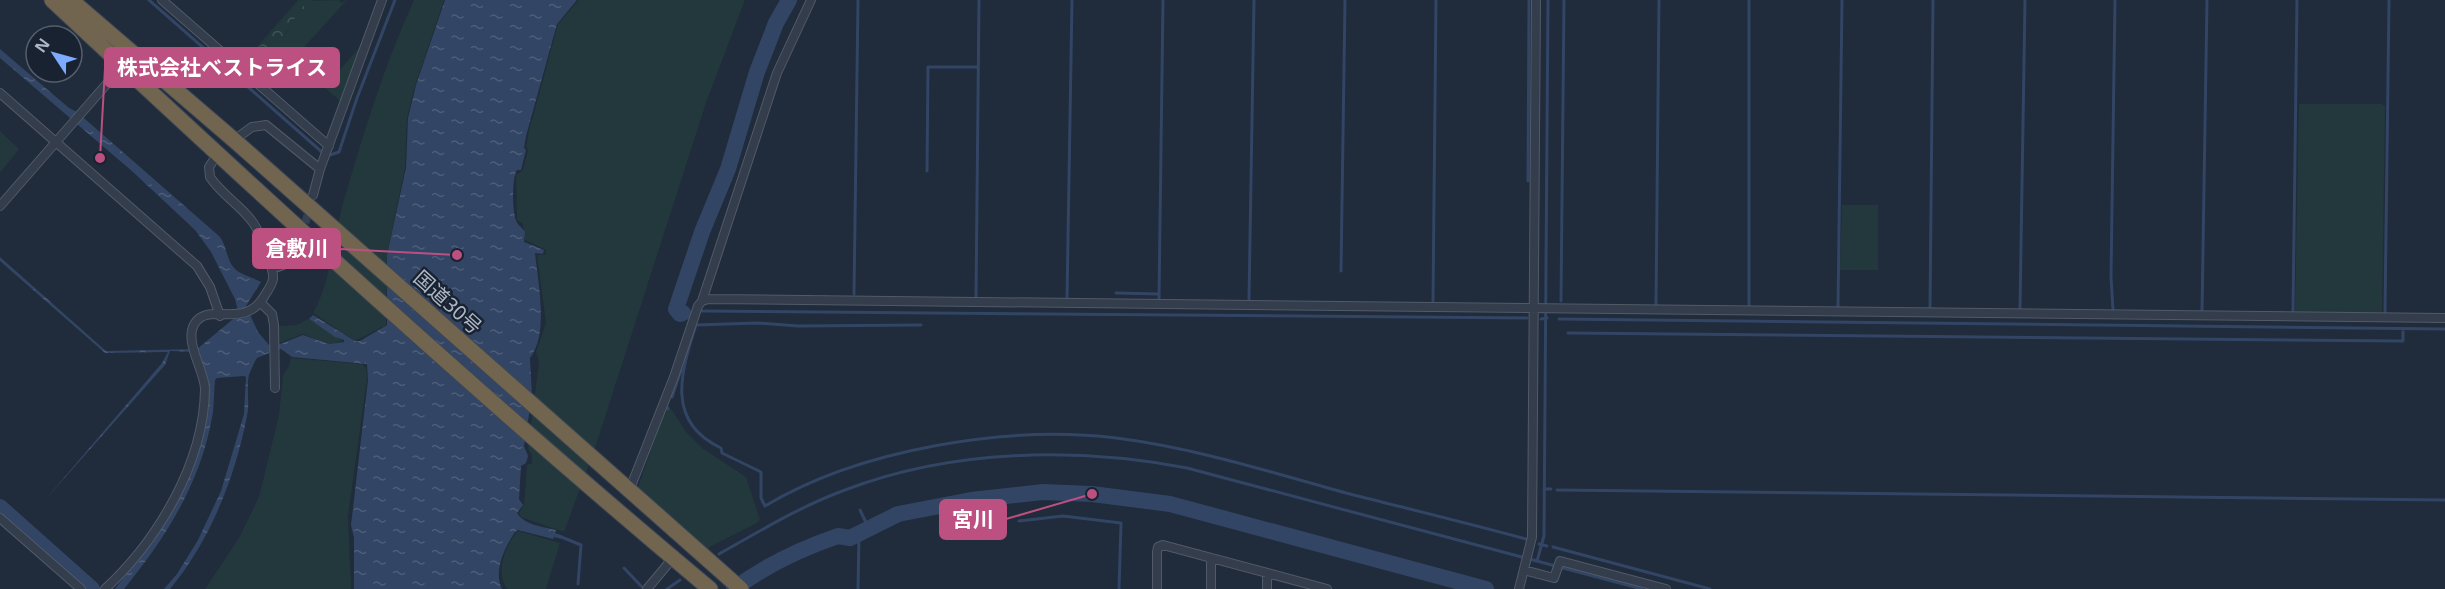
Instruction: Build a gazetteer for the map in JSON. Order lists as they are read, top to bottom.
{
  "streets": {
    "highway": ["国道30号"]
  },
  "places": ["株式会社ベストライス", "倉敷川", "宮川"],
  "north": "top left"
}
